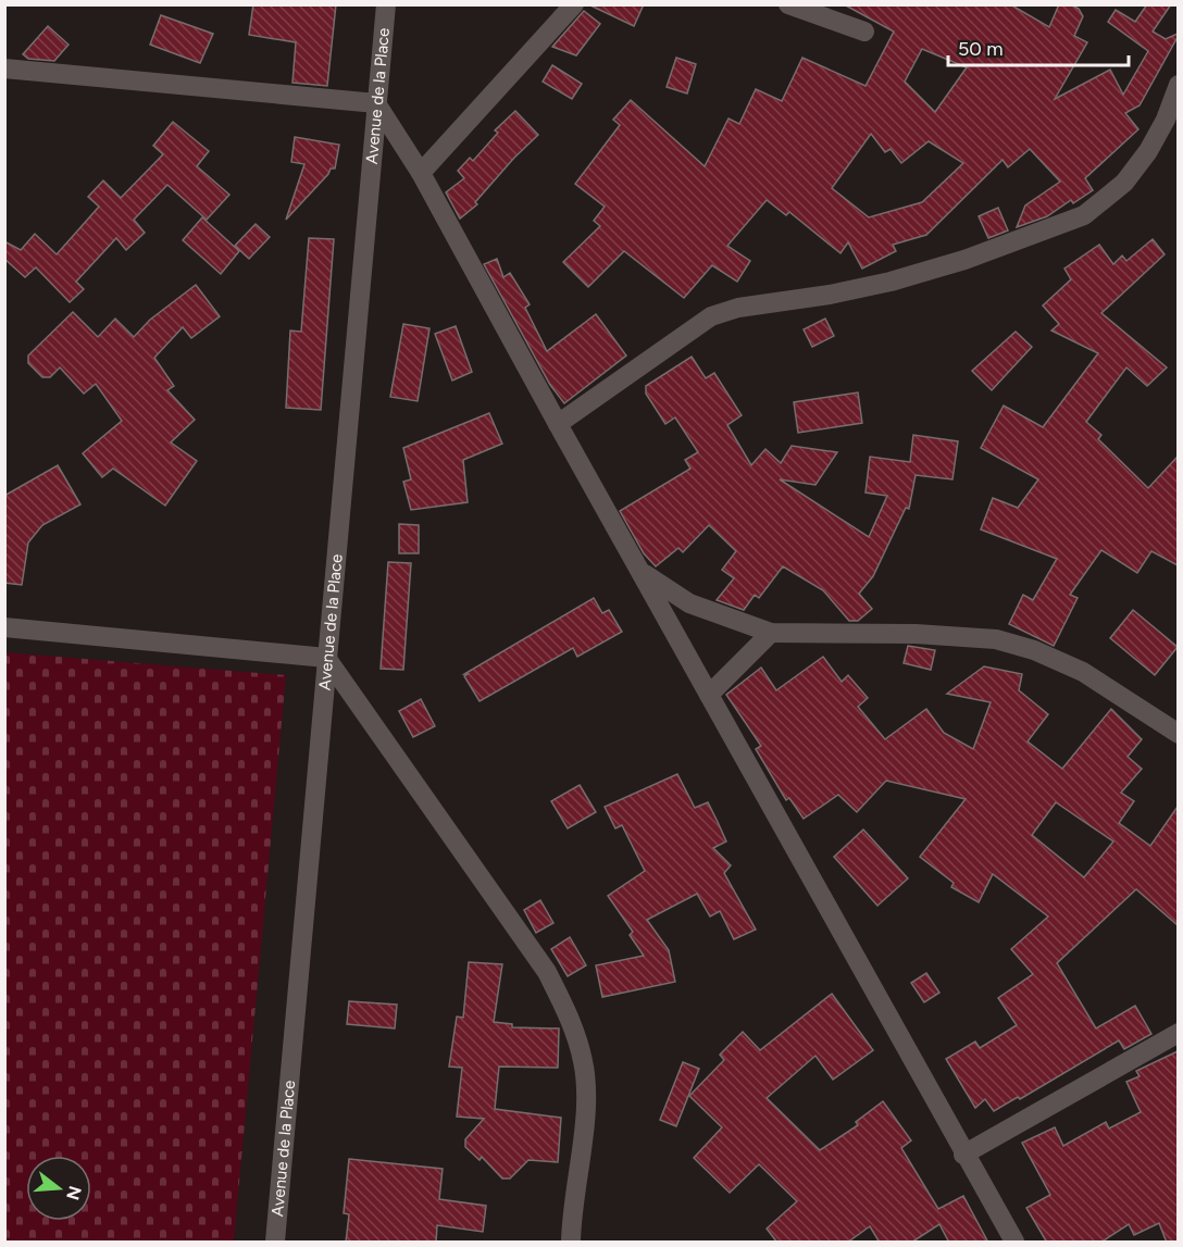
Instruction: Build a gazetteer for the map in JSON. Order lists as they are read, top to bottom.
{
  "streets": {
    "street": ["Avenue de la Place"]
  },
  "scale_bar": "50 m",
  "north": "right"
}
